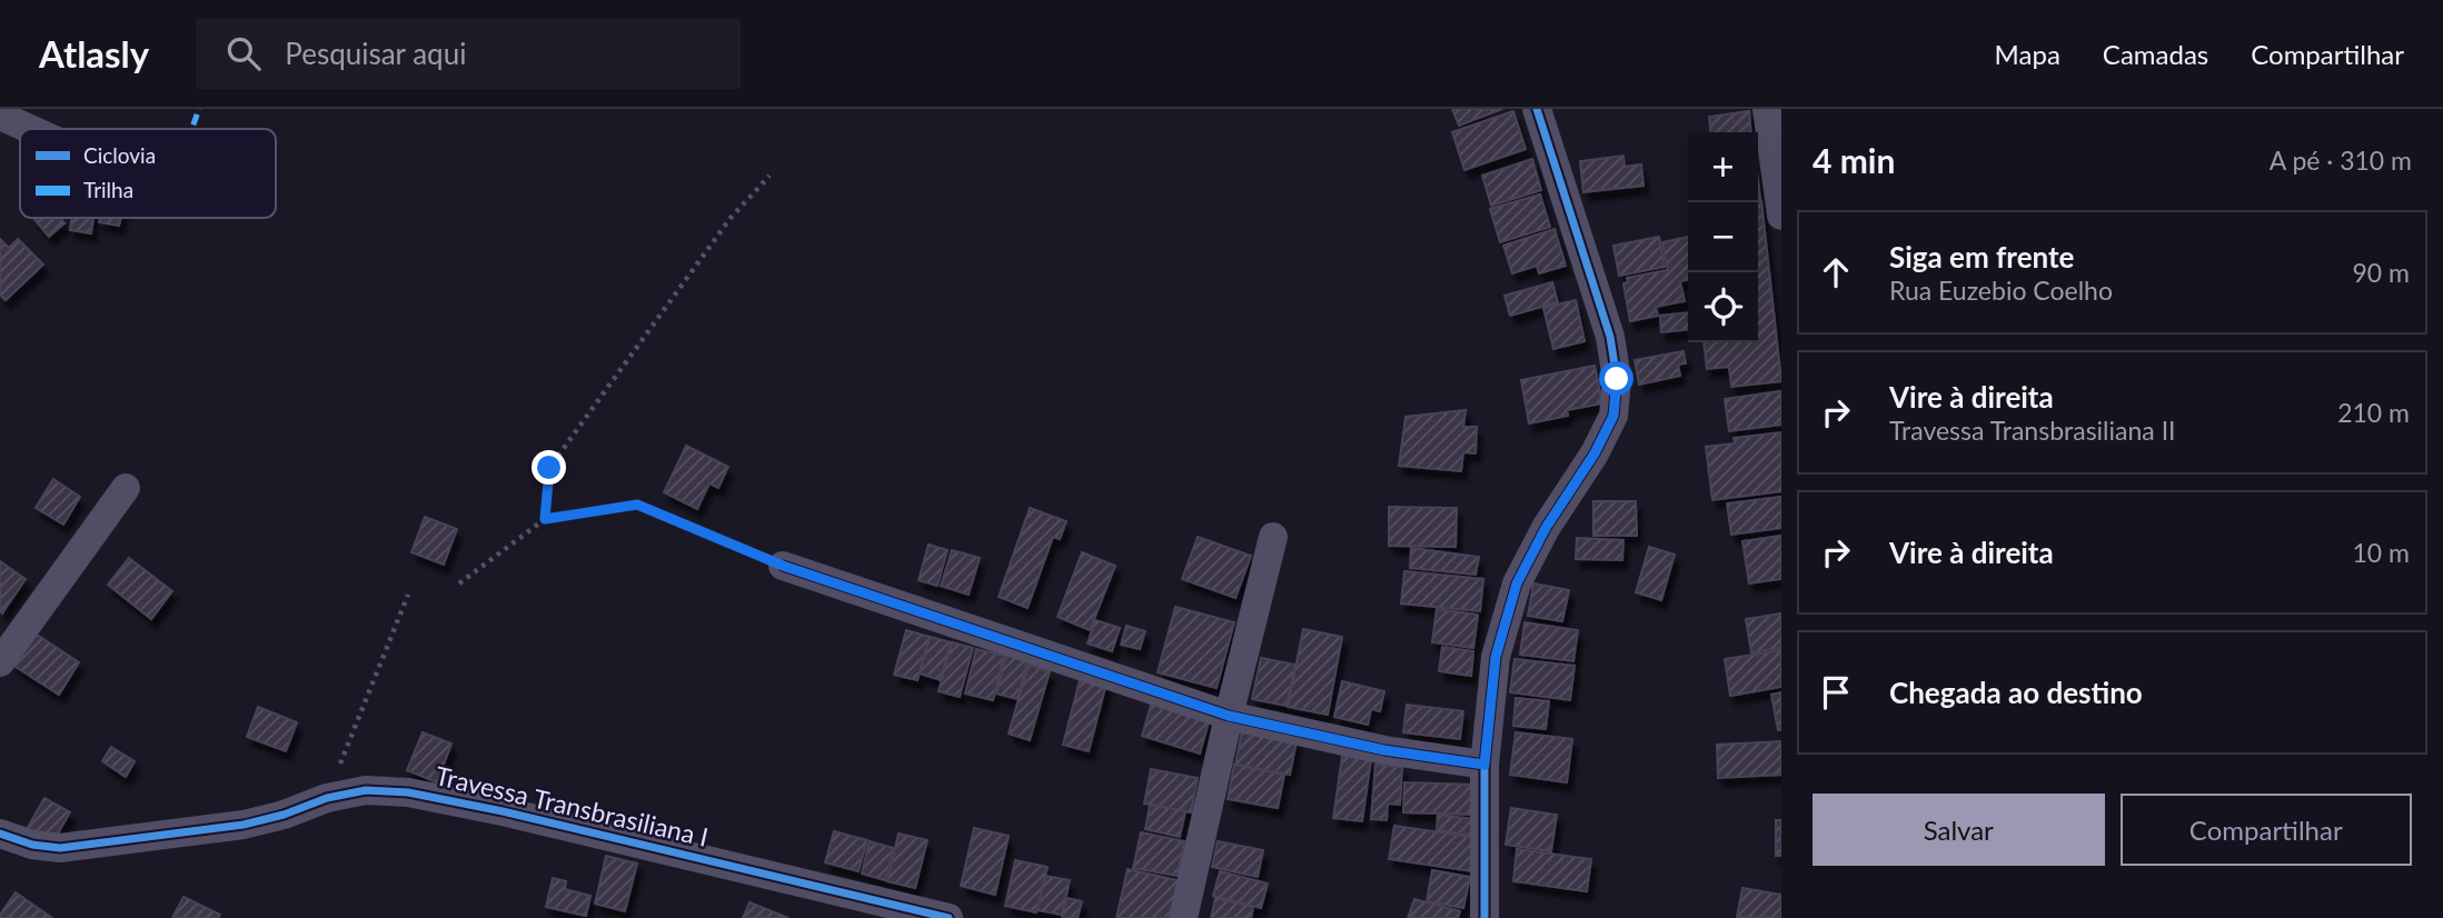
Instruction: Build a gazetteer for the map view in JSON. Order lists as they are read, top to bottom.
{
  "streets": {
    "street": ["Travessa Transbrasiliana I"]
  },
  "legend": ["Ciclovia", "Trilha"],
  "page": {
    "header": "Atlasly",
    "search": "Pesquisar aqui",
    "nav": ["Mapa", "Camadas", "Compartilhar"],
    "heading": ["4 min", "A pé · 310 m"],
    "map_buttons": ["+", "−"],
    "list": [
      ["Siga em frente", "Rua Euzebio Coelho", "90 m"],
      ["Vire à direita", "Travessa Transbrasiliana II", "210 m"],
      ["Vire à direita", "10 m"],
      "Chegada ao destino"
    ],
    "buttons": ["Salvar", "Compartilhar"]
  }
}
